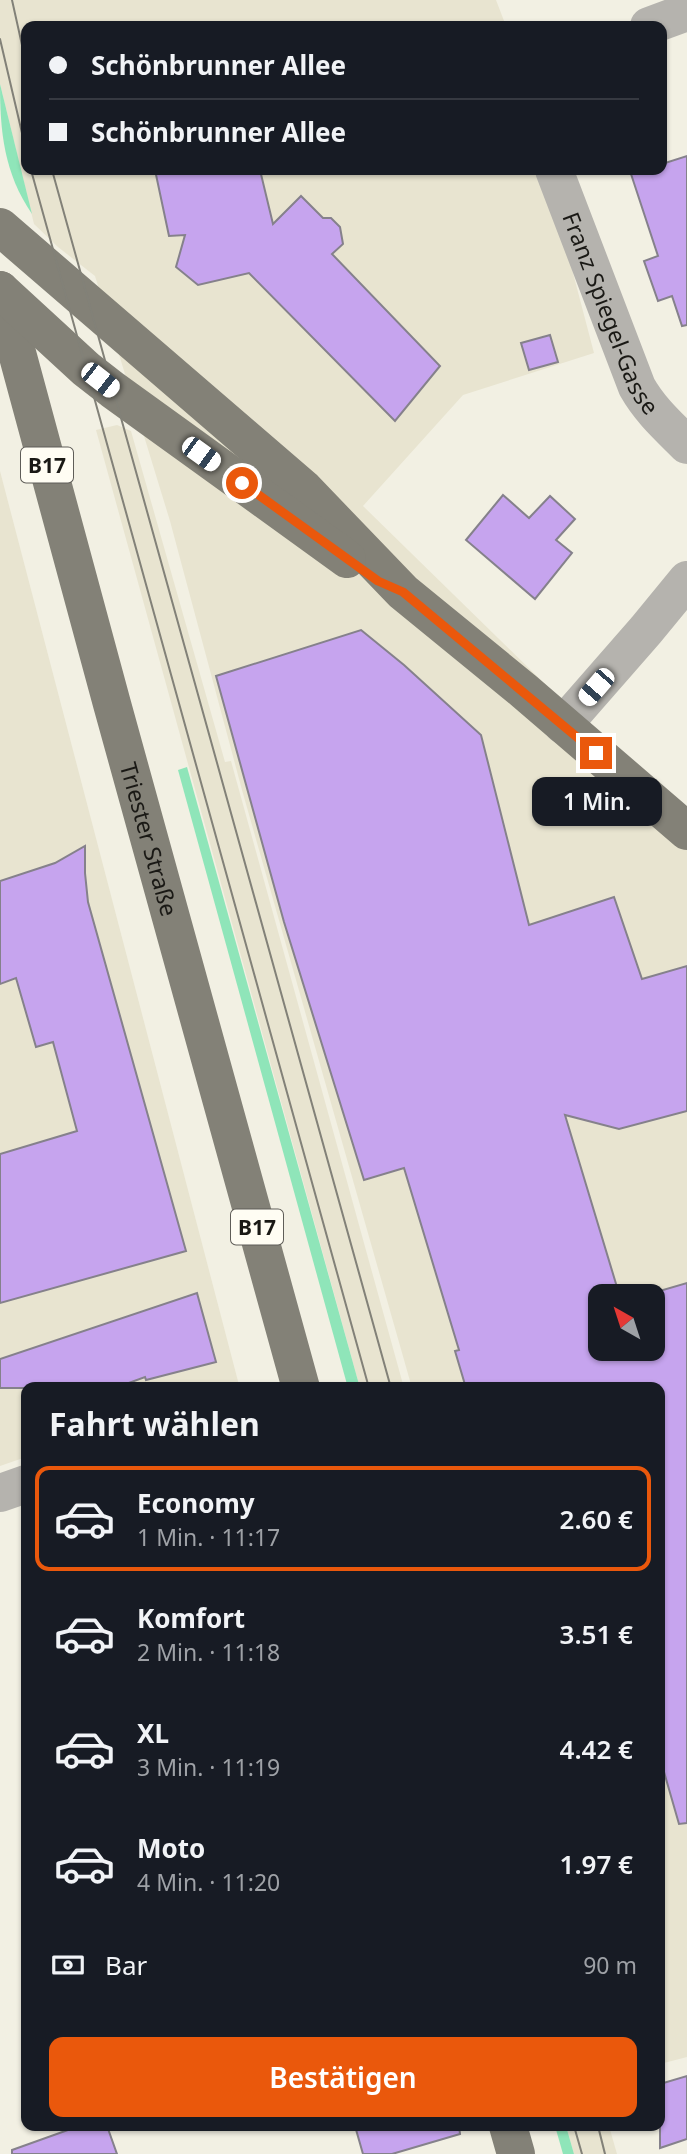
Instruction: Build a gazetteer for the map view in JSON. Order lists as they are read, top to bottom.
{
  "streets": {
    "main road": ["B17", "Triester Straße"],
    "street": ["Franz Spiegel-Gasse"]
  },
  "north": "top left",
  "page": {
    "banner": ["Schönbrunner Allee", "Schönbrunner Allee"],
    "bubble": "1 Min.",
    "heading": "Fahrt wählen",
    "list": [
      {
        "name": "Economy",
        "note": "1 Min. · 11:17",
        "value": "2.60 €"
      },
      {
        "name": "Komfort",
        "note": "2 Min. · 11:18",
        "value": "3.51 €"
      },
      {
        "name": "XL",
        "note": "3 Min. · 11:19",
        "value": "4.42 €"
      },
      {
        "name": "Moto",
        "note": "4 Min. · 11:20",
        "value": "1.97 €"
      }
    ],
    "pay": ["Bar", "90 m"],
    "buttons": "Bestätigen"
  }
}
